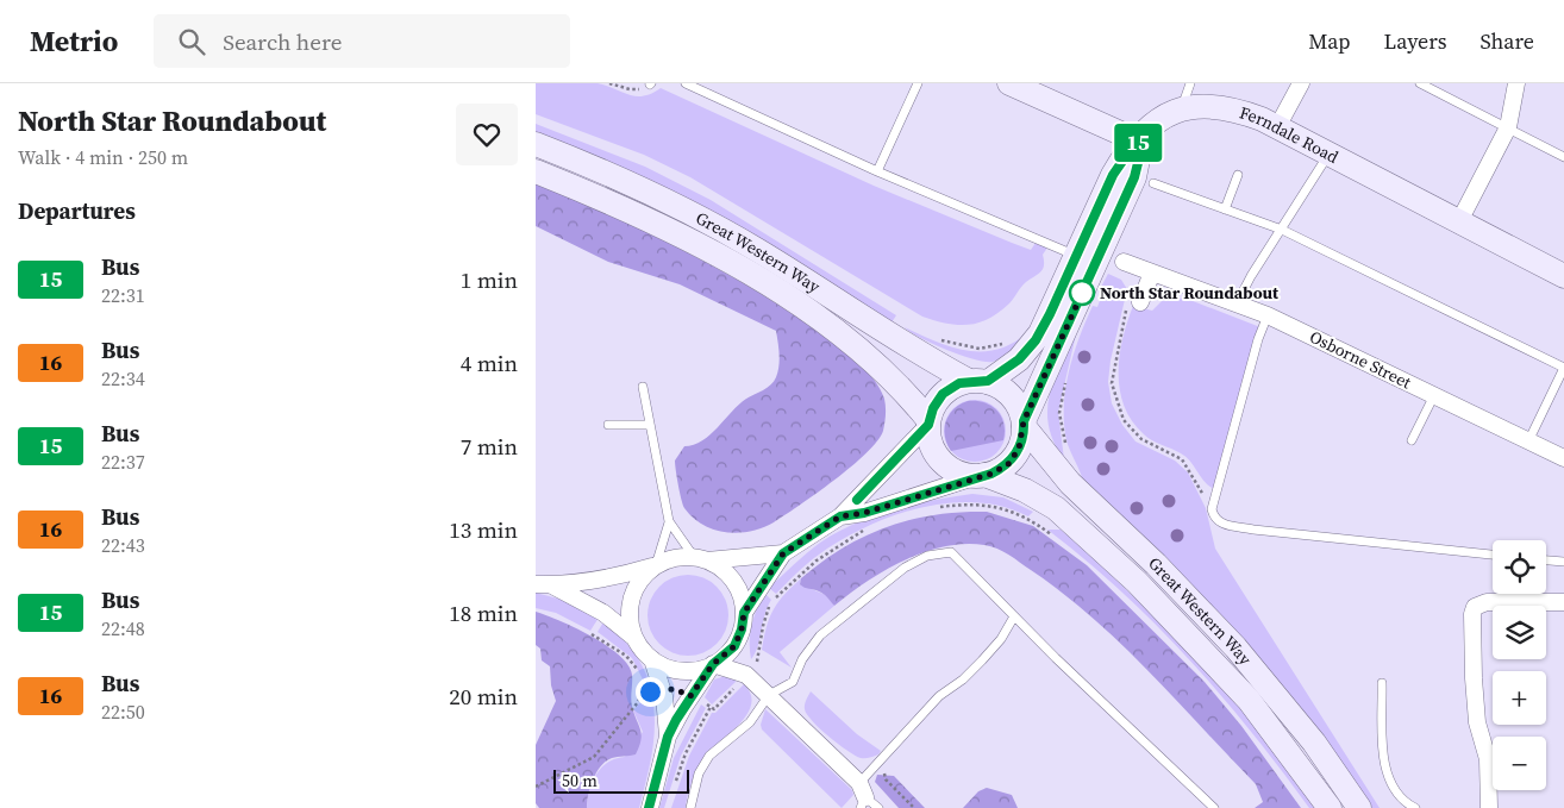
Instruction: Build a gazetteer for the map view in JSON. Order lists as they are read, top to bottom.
{
  "streets": {
    "main road": ["Ferndale Road", "Great Western Way"],
    "street": ["Osborne Street"]
  },
  "crossings": [
    ["Ferndale Road", "Great Western Way"]
  ],
  "places": ["North Star Roundabout"],
  "lines": ["bus line 15"],
  "scale_bar": "50 m",
  "page": {
    "header": "Metrio",
    "search": "Search here",
    "nav": ["Map", "Layers", "Share"],
    "heading": [
      ["North Star Roundabout", "Walk · 4 min · 250 m"],
      "Departures"
    ],
    "on_map": "15",
    "list": [
      {
        "mark": "15",
        "name": "Bus",
        "note": "22:31",
        "value": "1 min"
      },
      {
        "mark": "16",
        "name": "Bus",
        "note": "22:34",
        "value": "4 min"
      },
      {
        "mark": "15",
        "name": "Bus",
        "note": "22:37",
        "value": "7 min"
      },
      {
        "mark": "16",
        "name": "Bus",
        "note": "22:43",
        "value": "13 min"
      },
      {
        "mark": "15",
        "name": "Bus",
        "note": "22:48",
        "value": "18 min"
      },
      {
        "mark": "16",
        "name": "Bus",
        "note": "22:50",
        "value": "20 min"
      }
    ],
    "map_buttons": ["+", "−"],
    "scale": "50 m"
  }
}
